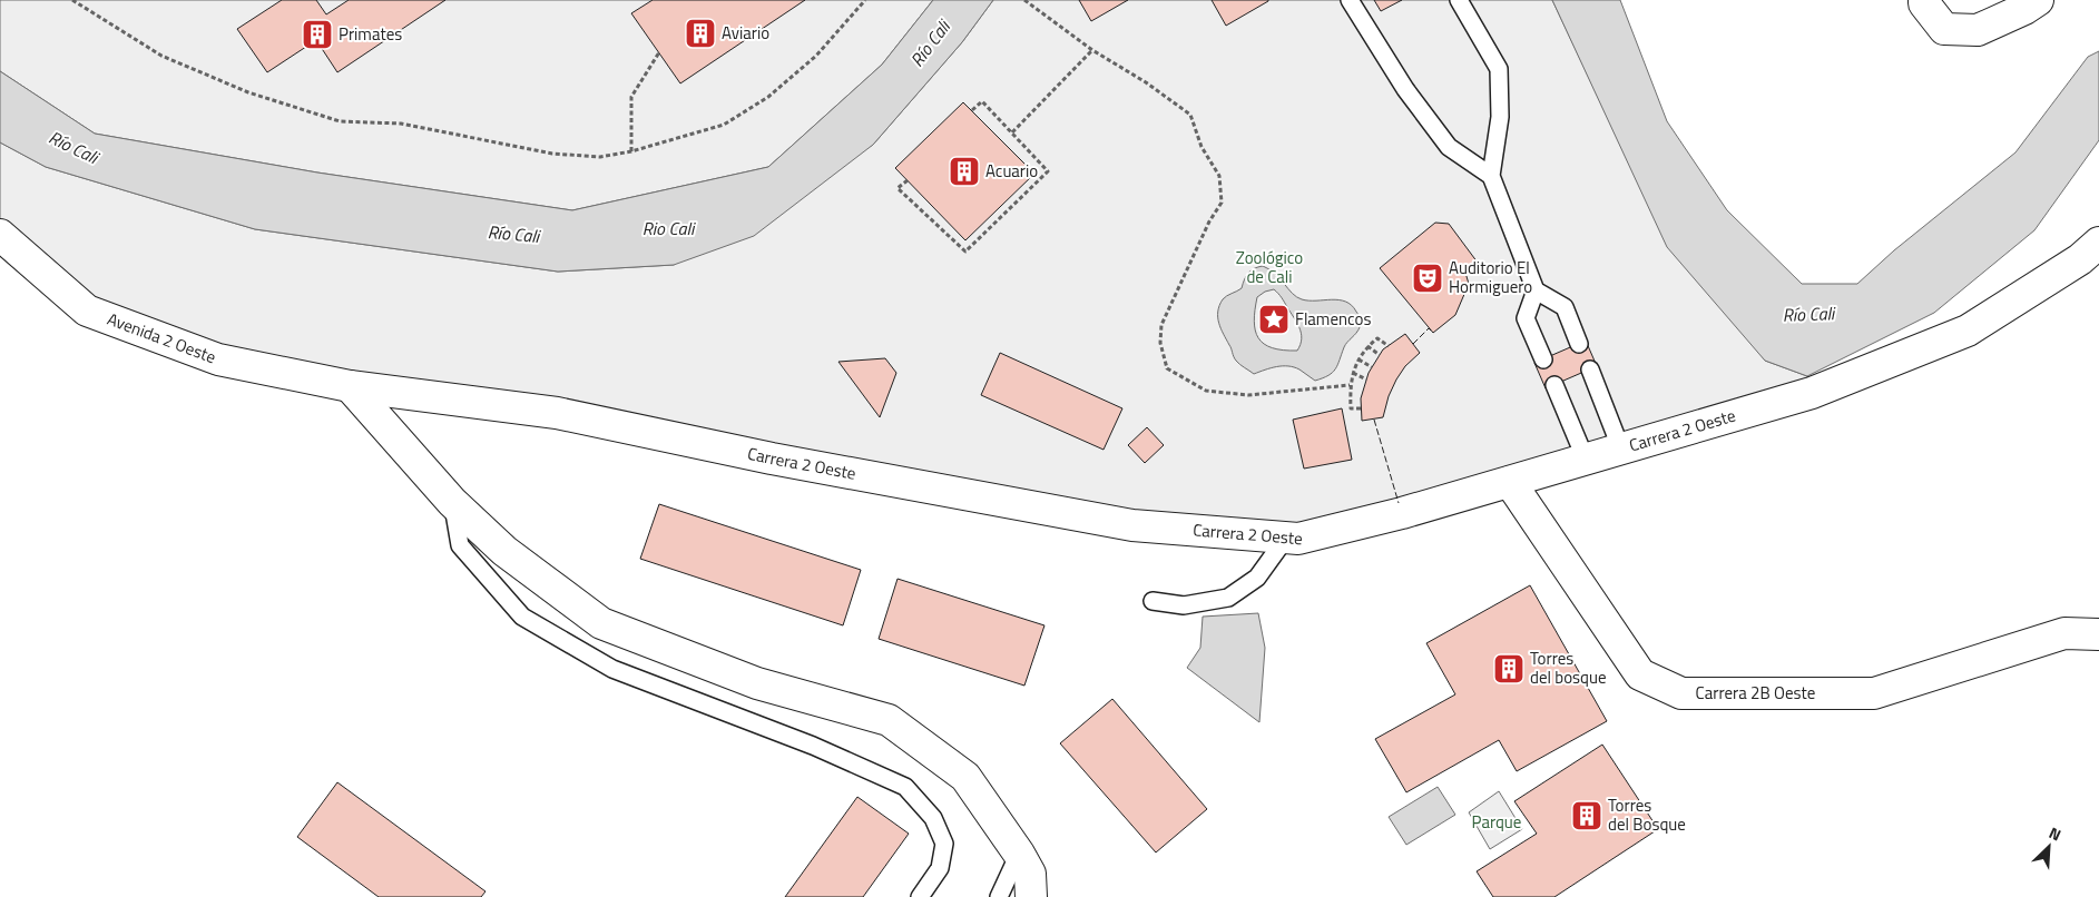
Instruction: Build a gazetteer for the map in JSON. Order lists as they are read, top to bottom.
{
  "streets": {
    "street": ["Avenida 2 Oeste", "Carrera 2 Oeste", "Carrera 2B Oeste"]
  },
  "crossings": [
    ["Avenida 2 Oeste", "Carrera 2 Oeste"],
    ["Carrera 2 Oeste", "Carrera 2B Oeste"]
  ],
  "water": ["Río Cali", "Rio Cali"],
  "parks": ["Zoológico de Cali", "Parque"],
  "places": {
    "building": [
      "Aviario",
      "Primates",
      "Acuario",
      "Torres del bosque",
      "Torres del Bosque"
    ],
    "theatre": ["Auditorio El Hormiguero"],
    "place": ["Flamencos"]
  },
  "north": "top right"
}
